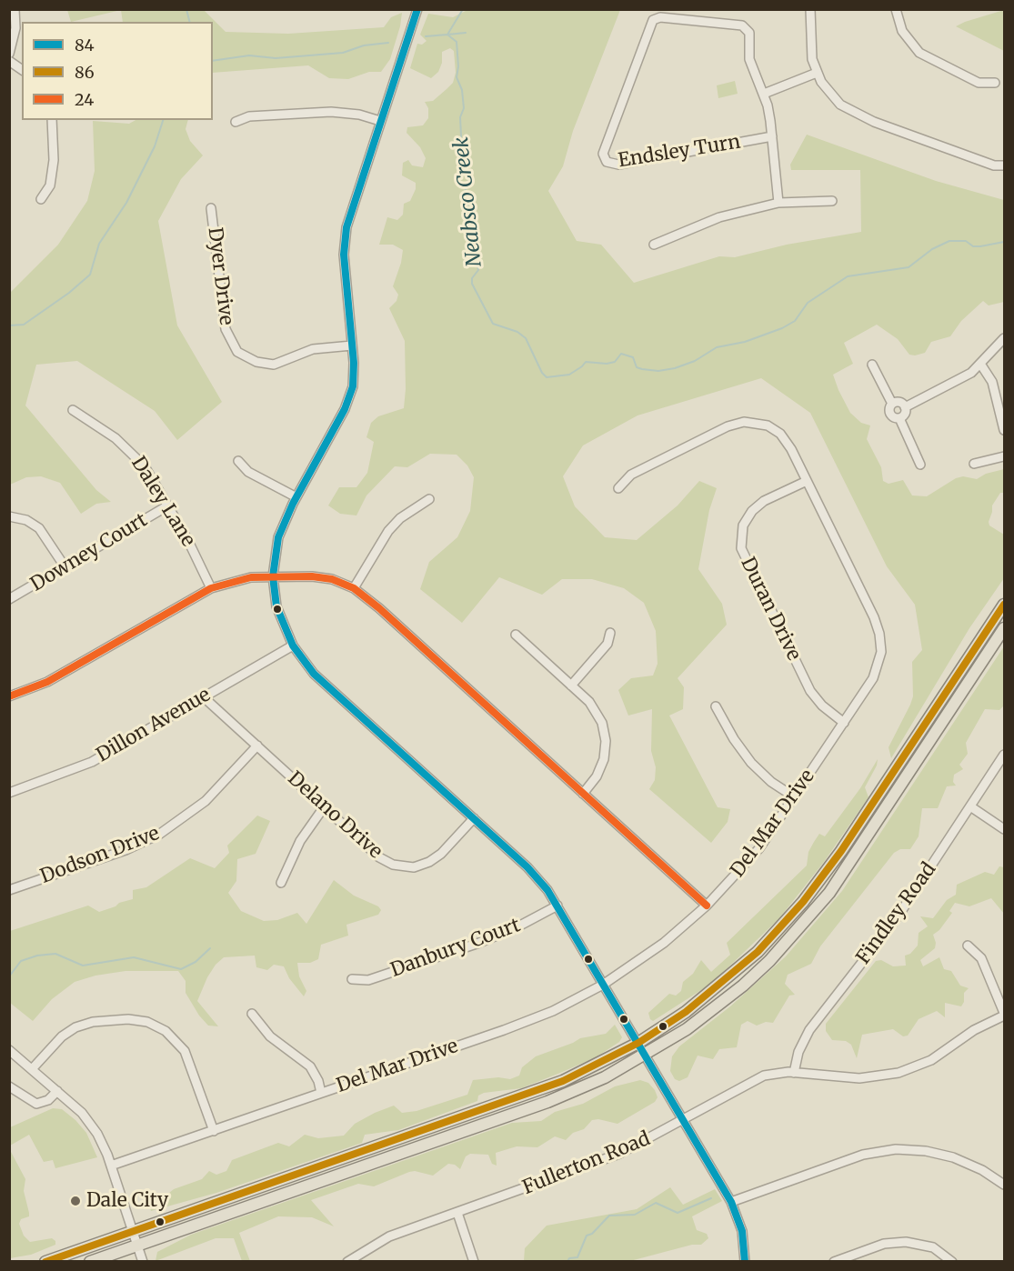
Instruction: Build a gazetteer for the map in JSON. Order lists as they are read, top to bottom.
{
  "streets": {
    "street": [
      "Endsley Turn",
      "Dyer Drive",
      "Daley Lane",
      "Downey Court",
      "Duran Drive",
      "Dillon Avenue",
      "Delano Drive",
      "Del Mar Drive",
      "Dodson Drive",
      "Findley Road",
      "Danbury Court",
      "Fullerton Road"
    ]
  },
  "crossings": [
    ["Daley Lane", "Downey Court"],
    ["Duran Drive", "Del Mar Drive"],
    ["Dillon Avenue", "Delano Drive"],
    ["Delano Drive", "Dodson Drive"],
    ["Findley Road", "Fullerton Road"]
  ],
  "water": ["Neabsco Creek"],
  "places": ["Dale City"],
  "lines": ["transit line 84", "transit line 24", "transit line 86"],
  "legend": ["84", "86", "24"]
}
